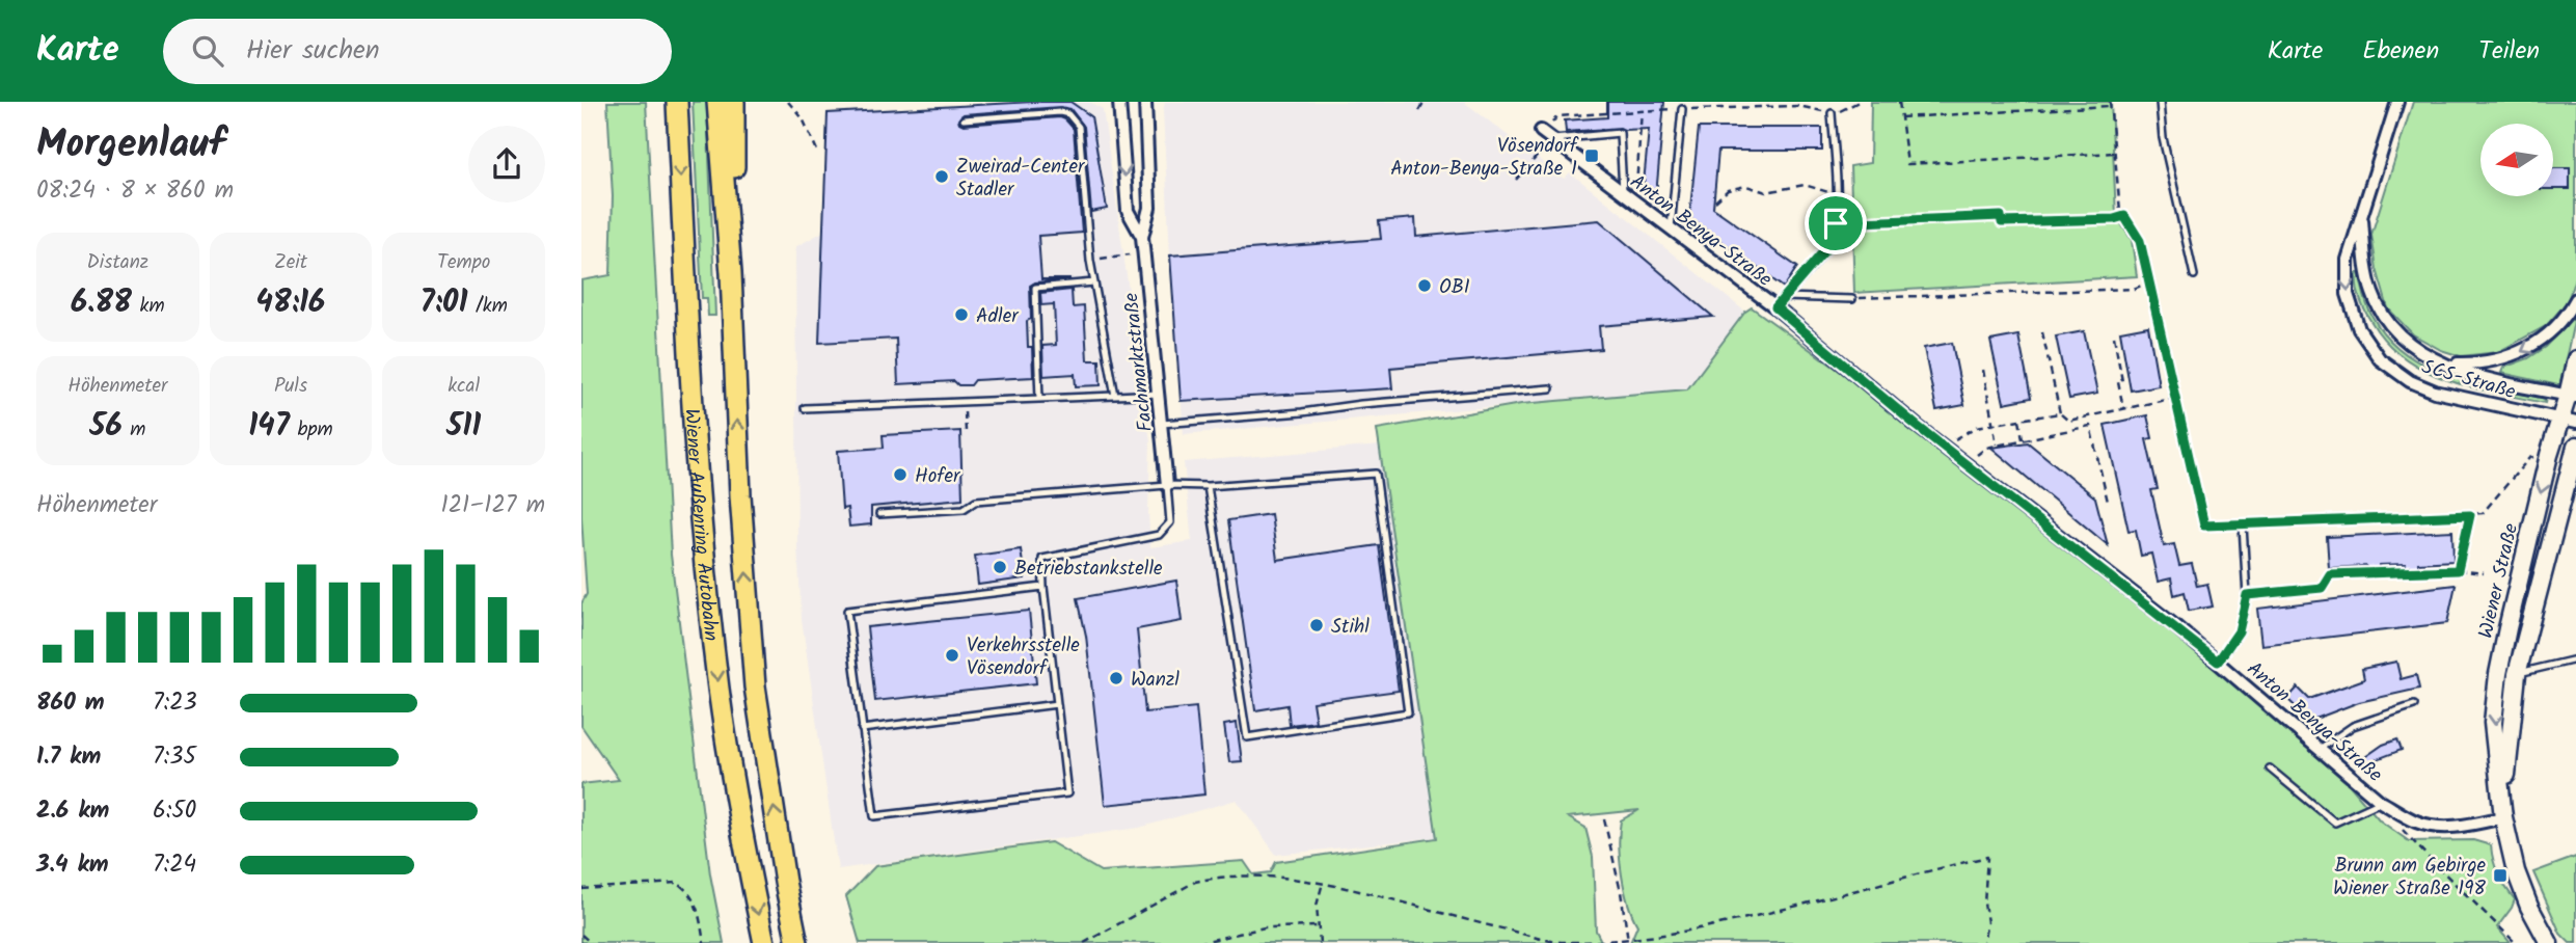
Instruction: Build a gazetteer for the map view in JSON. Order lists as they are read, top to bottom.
{
  "streets": {
    "highway": ["Wiener Außenring Autobahn"],
    "main road": ["Wiener Straße"],
    "street": ["Anton Benya-Straße", "Fachmarktstraße", "SCS-Straße"]
  },
  "crossings": [
    ["Anton Benya-Straße", "Wiener Straße"],
    ["SCS-Straße", "Wiener Straße"]
  ],
  "places": {
    "transit": ["Vösendorf Anton-Benya-Straße 1", "Brunn am Gebirge Wiener Straße 198"],
    "other": [
      "Zweirad-Center Stadler",
      "OBI",
      "Adler",
      "Hofer",
      "Betriebstankstelle",
      "Stihl",
      "Verkehrsstelle Vösendorf",
      "Wanzl"
    ]
  },
  "north": "left",
  "page": {
    "header": "Karte",
    "search": "Hier suchen",
    "nav": ["Karte", "Ebenen", "Teilen"],
    "heading": ["Morgenlauf", "08:24 · 8 × 860 m"],
    "stats": [
      ["Distanz", "6.88 km"],
      ["Zeit", "48:16"],
      ["Tempo", "7:01 /km"],
      ["Höhenmeter", "56 m"],
      ["Puls", "147 bpm"],
      ["kcal", "511"]
    ],
    "chart": ["Höhenmeter", "121–127 m"],
    "list": [
      {
        "name": "860 m",
        "note": "7:23"
      },
      {
        "name": "1.7 km",
        "note": "7:35"
      },
      {
        "name": "2.6 km",
        "note": "6:50"
      },
      {
        "name": "3.4 km",
        "note": "7:24"
      }
    ]
  }
}
